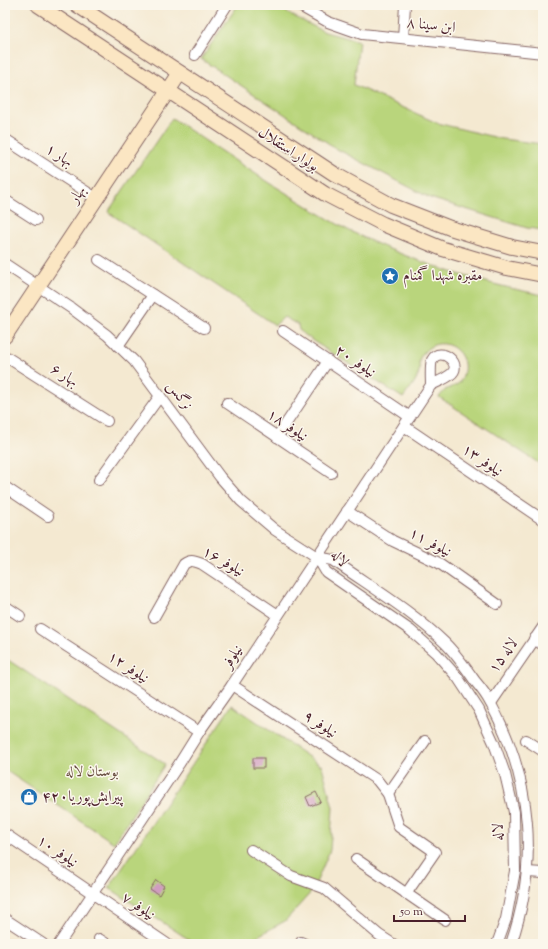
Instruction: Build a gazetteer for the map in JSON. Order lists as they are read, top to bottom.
{
  "streets": {
    "main road": ["بولوار استقلال", "بهار"],
    "street": [
      "ابن سینا ۸",
      "بهار ۱",
      "نیلوفر ۲۰",
      "بهار ۶",
      "نرگس",
      "نیلوفر ۱۸",
      "نیلوفر ۱۳",
      "نیلوفر ۱۱",
      "لاله",
      "نیلوفر ۱۶",
      "لاله ۱۵",
      "نیلوفر",
      "نیلوفر ۱۲",
      "نیلوفر ۹",
      "نیلوفر ۱۰",
      "نیلوفر ۷"
    ]
  },
  "crossings": [
    ["بولوار استقلال", "بهار"],
    ["بهار ۱", "بهار"],
    ["بهار", "نرگس"],
    ["نیلوفر ۲۰", "نیلوفر"],
    ["نرگس", "لاله"],
    ["نرگس", "نیلوفر"],
    ["نیلوفر ۱۳", "نیلوفر"],
    ["نیلوفر ۱۱", "نیلوفر"],
    ["لاله", "لاله ۱۵"],
    ["لاله", "نیلوفر"],
    ["نیلوفر ۱۶", "نیلوفر"],
    ["نیلوفر", "نیلوفر ۱۲"],
    ["نیلوفر", "نیلوفر ۹"],
    ["نیلوفر", "نیلوفر ۱۰"],
    ["نیلوفر", "نیلوفر ۷"],
    ["نیلوفر ۱۰", "نیلوفر ۷"]
  ],
  "parks": ["بوستان لاله"],
  "places": {
    "place": ["مقبره شهدا گمنام"],
    "shop": ["پیرایش‌پوریا۴۲۰"]
  },
  "scale_bar": "50 m"
}
